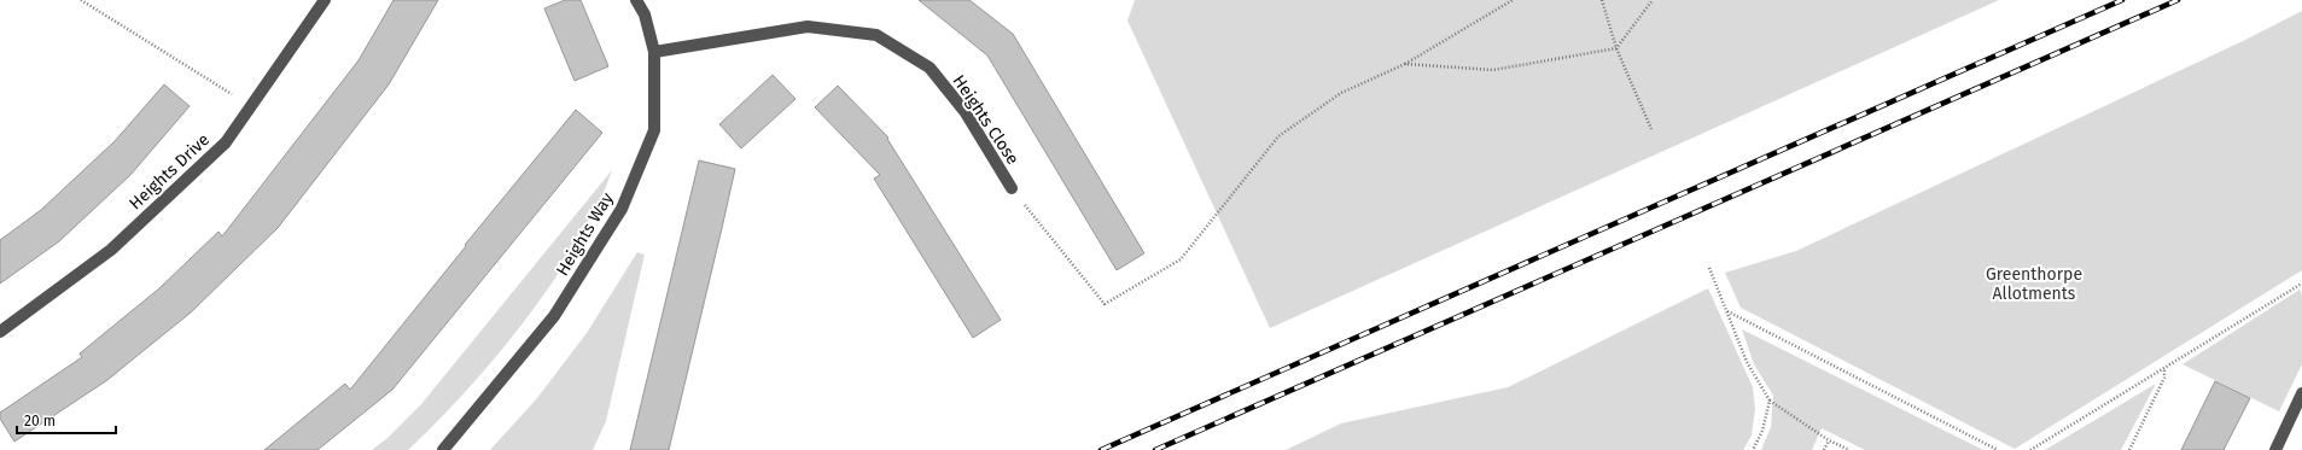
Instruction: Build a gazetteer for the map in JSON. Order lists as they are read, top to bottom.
{
  "streets": {
    "street": ["Heights Close", "Heights Drive", "Heights Way"]
  },
  "crossings": [
    ["Heights Close", "Heights Way"]
  ],
  "parks": ["Greenthorpe Allotments"],
  "scale_bar": "20 m"
}
